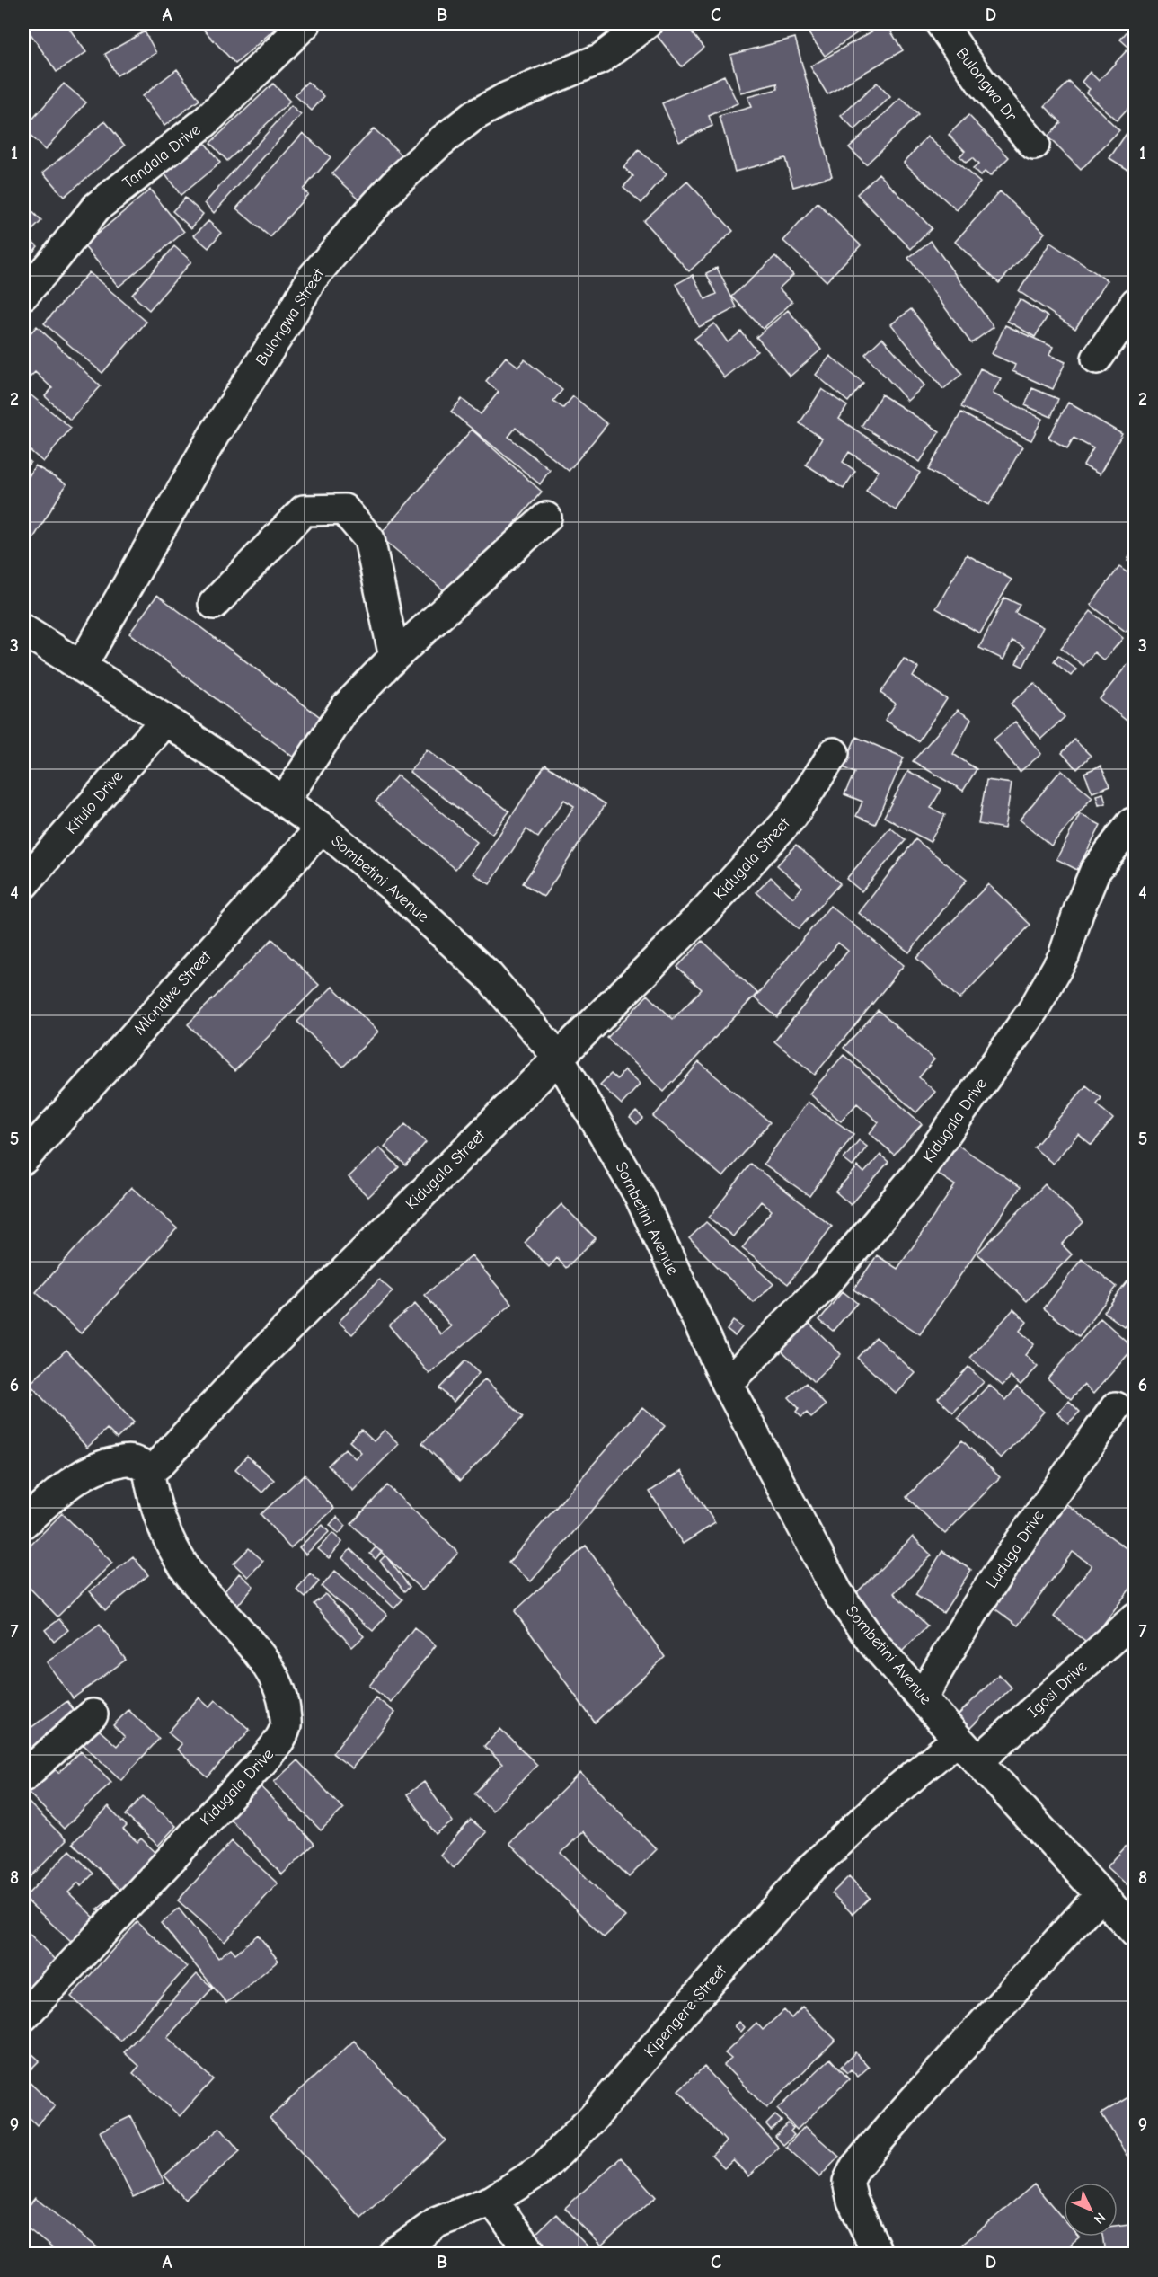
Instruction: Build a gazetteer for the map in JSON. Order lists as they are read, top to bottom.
{
  "streets": {
    "street": [
      "Bulongwa Dr",
      "Tandala Drive",
      "Bulongwa Street",
      "Kitulo Drive",
      "Kidugala Street",
      "Sombetini Avenue",
      "Mlondwe Street",
      "Kidugala Drive",
      "Luduga Drive",
      "Igosi Drive",
      "Kipengere Street"
    ]
  },
  "crossings": [
    ["Bulongwa Street", "Sombetini Avenue"],
    ["Kitulo Drive", "Sombetini Avenue"],
    ["Kidugala Street", "Sombetini Avenue"],
    ["Kidugala Street", "Kidugala Drive"],
    ["Sombetini Avenue", "Mlondwe Street"],
    ["Sombetini Avenue", "Kidugala Drive"],
    ["Sombetini Avenue", "Luduga Drive"],
    ["Sombetini Avenue", "Igosi Drive"],
    ["Sombetini Avenue", "Kipengere Street"]
  ],
  "north": "bottom right",
  "grid": {
    "columns": [
      "A",
      "B",
      "C",
      "D"
    ],
    "rows": [
      "1",
      "2",
      "3",
      "4",
      "5",
      "6",
      "7",
      "8",
      "9"
    ]
  }
}
